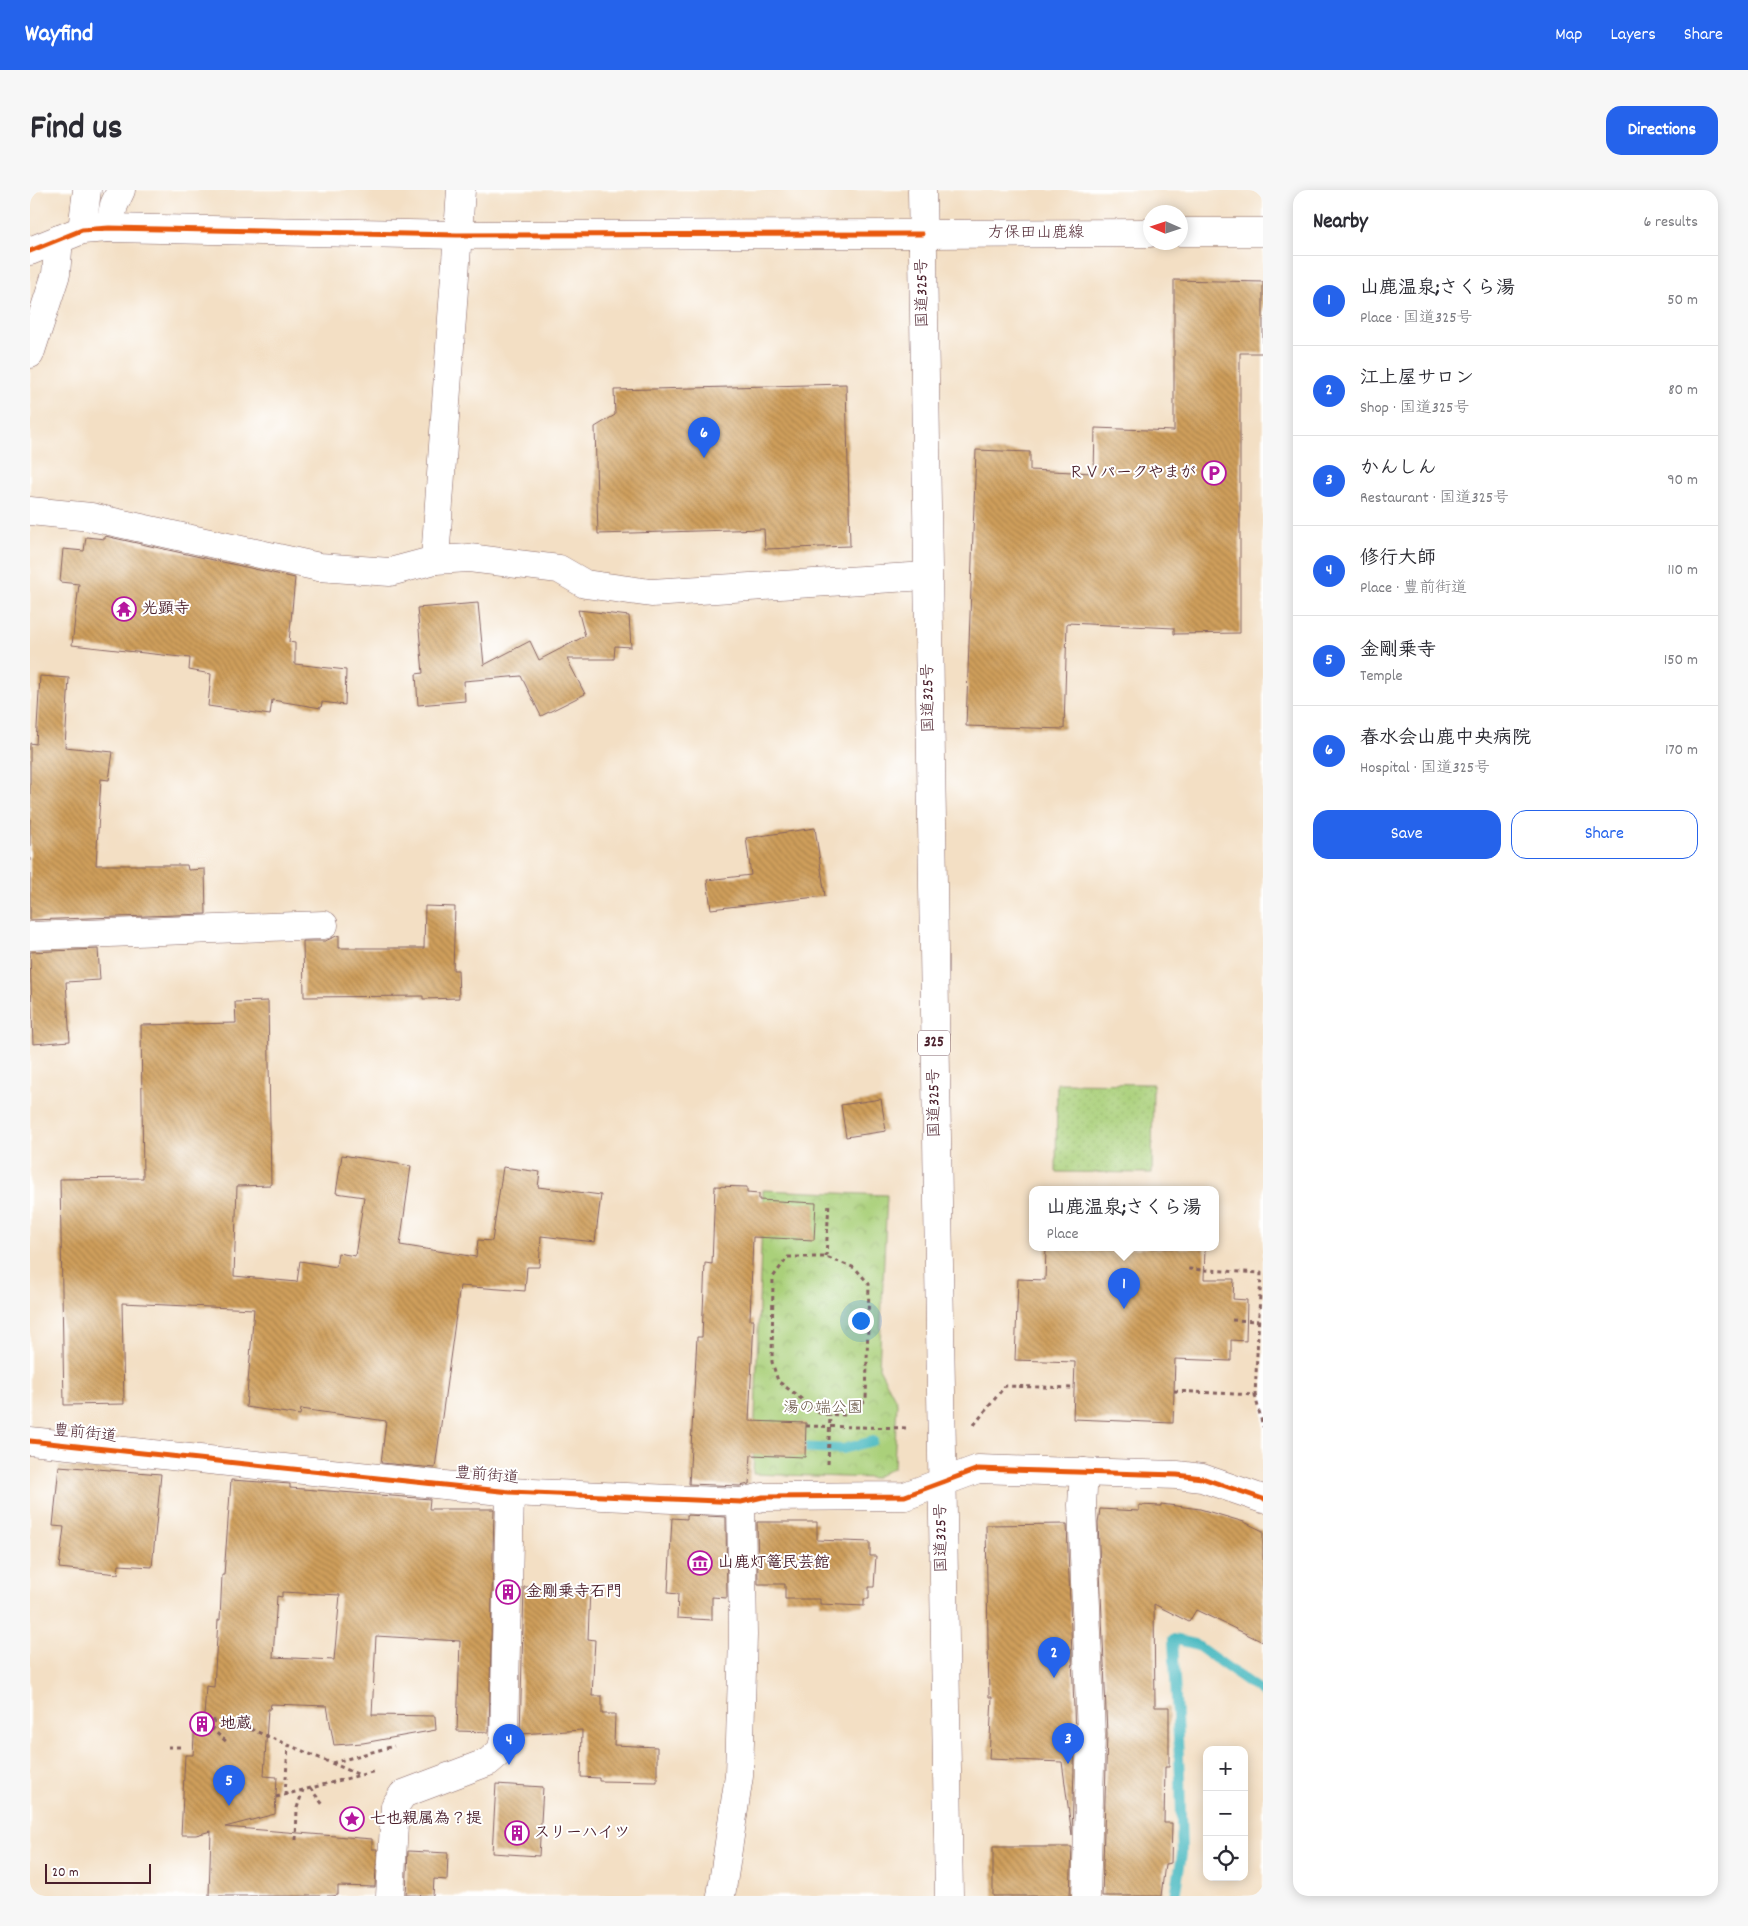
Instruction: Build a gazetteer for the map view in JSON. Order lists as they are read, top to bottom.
{
  "streets": {
    "main road": [
      "方保田山鹿線",
      "国道325号",
      "325",
      "豊前街道"
    ]
  },
  "crossings": [
    ["方保田山鹿線", "国道325号"],
    ["国道325号", "豊前街道"]
  ],
  "parks": ["湯の端公園"],
  "places": {
    "parking": ["ＲＶパークやまが"],
    "temple": ["光顕寺"],
    "museum": ["山鹿灯篭民芸館"],
    "building": ["金剛乗寺石門", "地蔵", "スリーハイツ"],
    "place": ["七也親属為？提"]
  },
  "scale_bar": "20 m",
  "north": "left",
  "page": {
    "header": "Wayfind",
    "nav": ["Map", "Layers", "Share"],
    "title": "Find us",
    "buttons": [
      "Directions",
      ["Save", "Share"]
    ],
    "heading": ["Nearby", "6 results"],
    "list": [
      {
        "mark": "1",
        "name": "山鹿温泉;さくら湯",
        "note": "Place · 国道325号",
        "value": "50 m"
      },
      {
        "mark": "2",
        "name": "江上屋サロン",
        "note": "Shop · 国道325号",
        "value": "80 m"
      },
      {
        "mark": "3",
        "name": "かんしん",
        "note": "Restaurant · 国道325号",
        "value": "90 m"
      },
      {
        "mark": "4",
        "name": "修行大師",
        "note": "Place · 豊前街道",
        "value": "110 m"
      },
      {
        "mark": "5",
        "name": "金剛乗寺",
        "note": "Temple",
        "value": "150 m"
      },
      {
        "mark": "6",
        "name": "春水会山鹿中央病院",
        "note": "Hospital · 国道325号",
        "value": "170 m"
      }
    ],
    "pins": [
      "6",
      "1",
      "2",
      "3",
      "4",
      "5"
    ],
    "popup": ["山鹿温泉;さくら湯", "Place"],
    "map_buttons": ["+", "−"],
    "scale": "20 m"
  }
}
